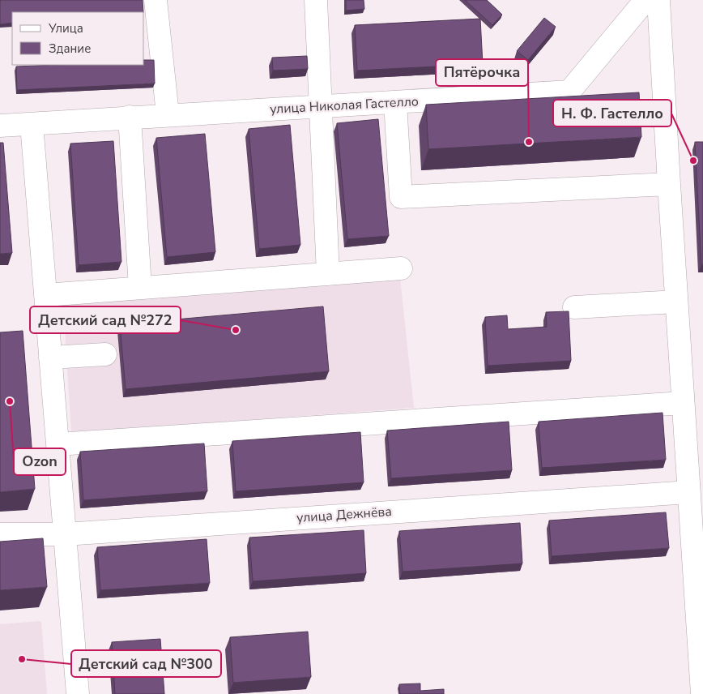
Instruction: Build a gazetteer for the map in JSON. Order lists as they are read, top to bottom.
{
  "streets": {
    "street": ["улица Николая Гастелло", "улица Дежнёва"]
  },
  "places": [
    "Пятёрочка",
    "Н. Ф. Гастелло",
    "Детский сад №272",
    "Ozon",
    "Детский сад №300"
  ],
  "legend": ["Улица", "Здание"]
}
